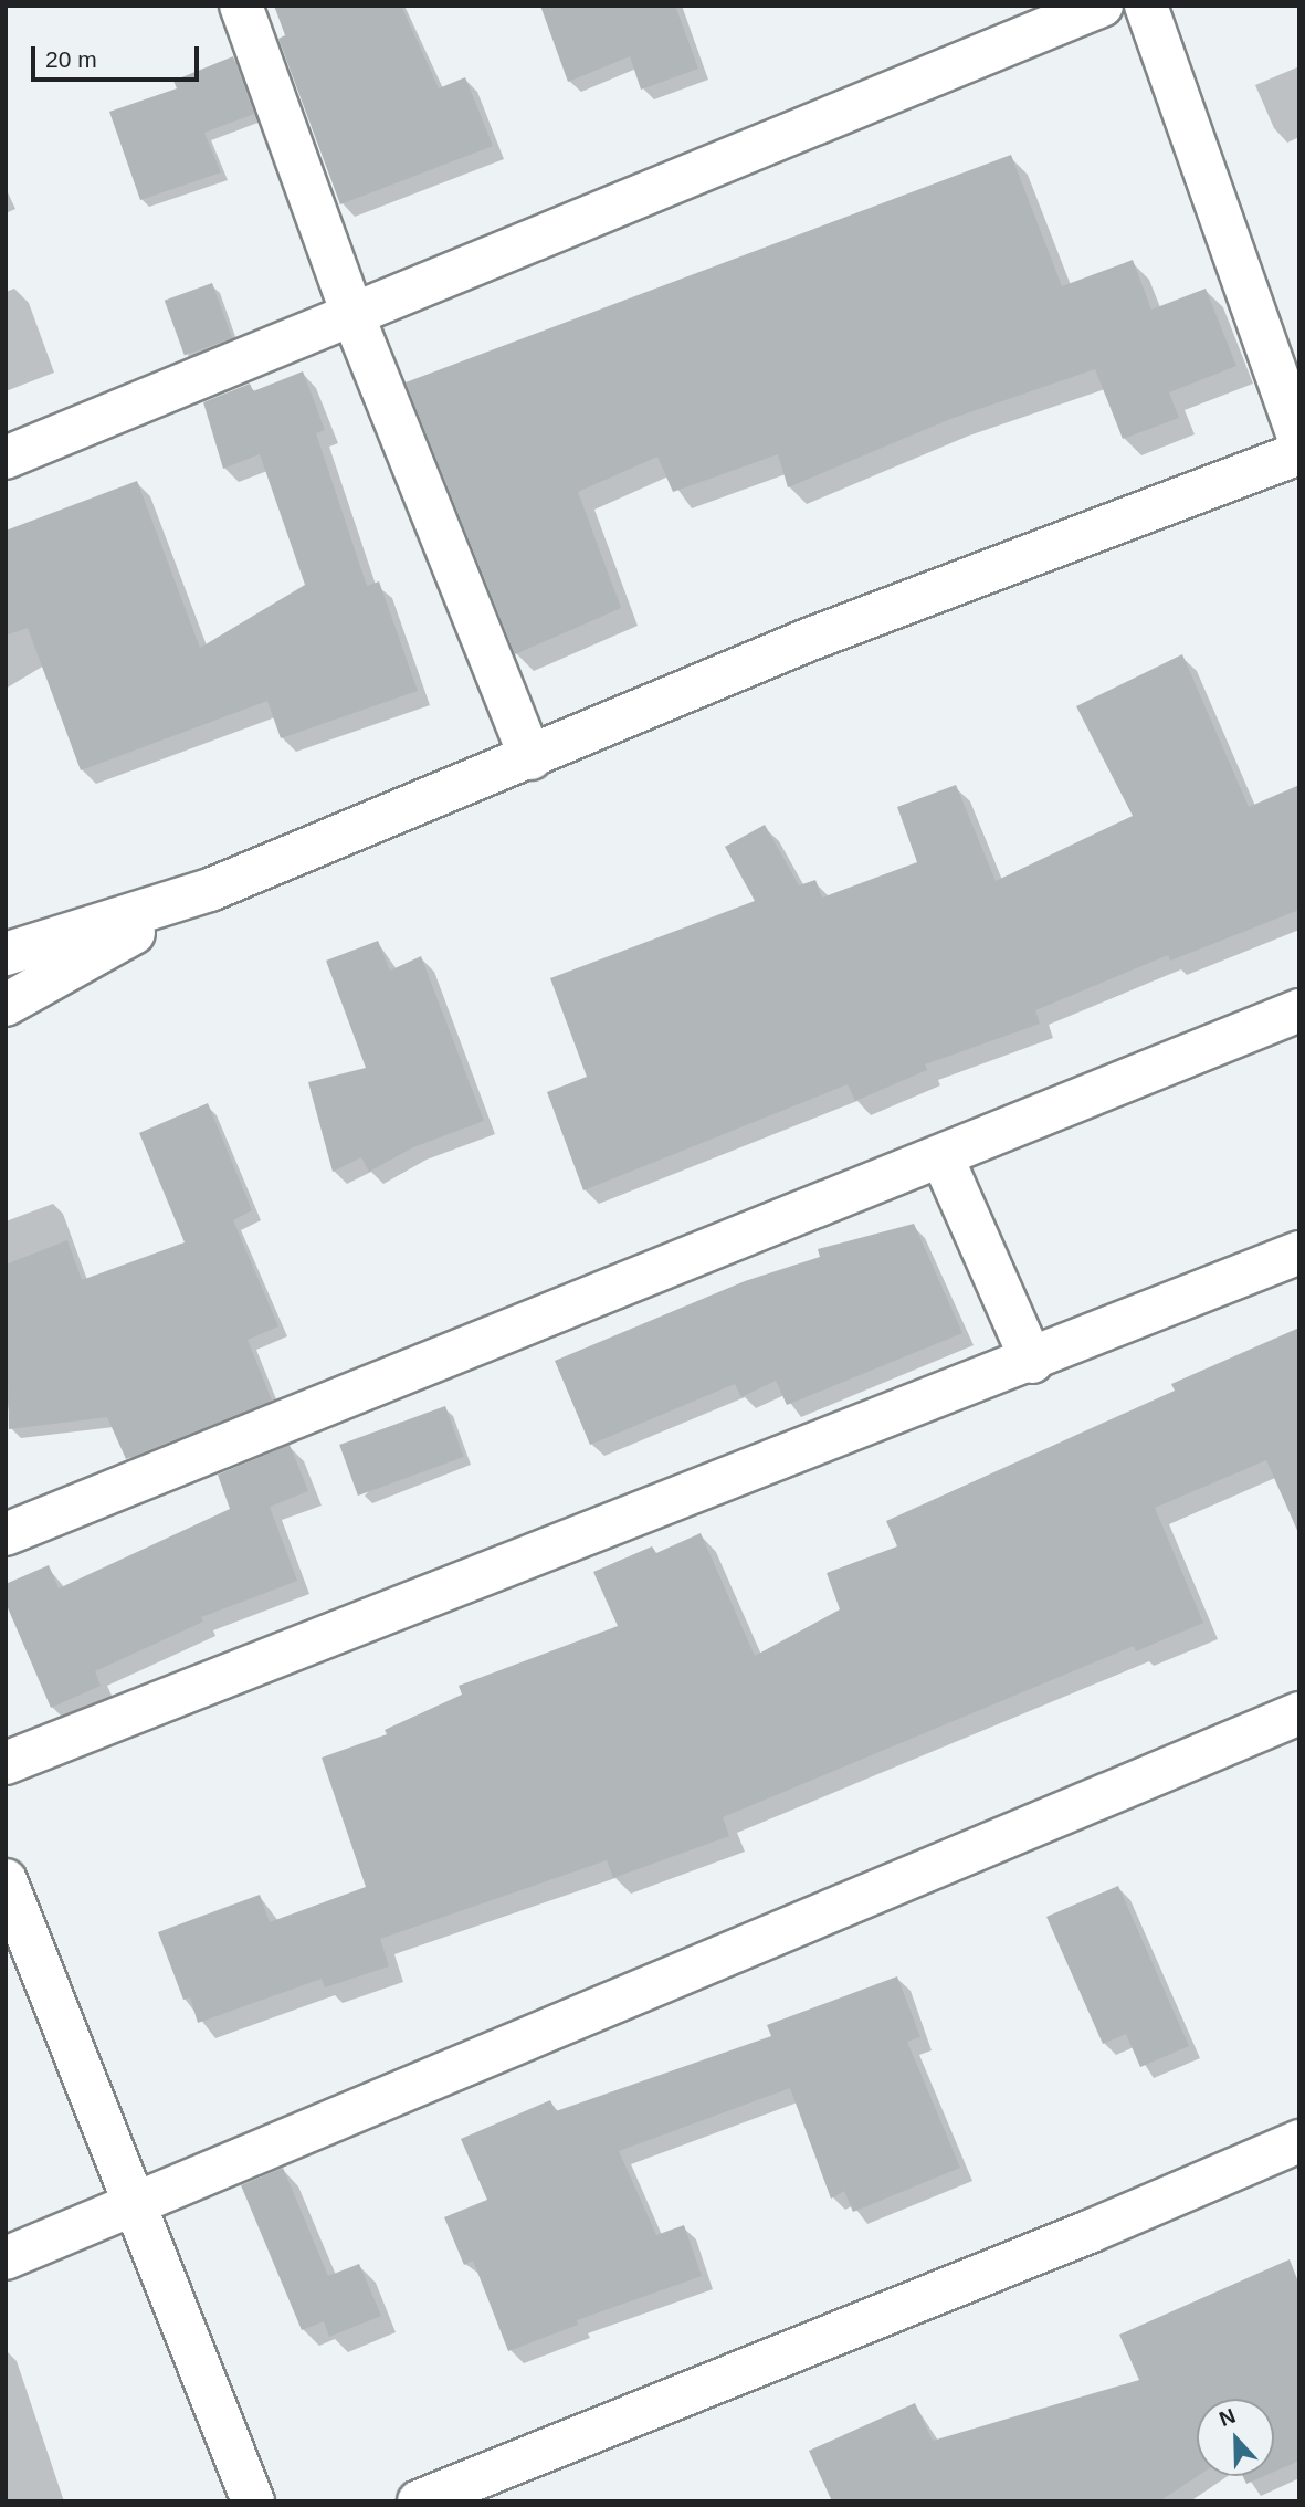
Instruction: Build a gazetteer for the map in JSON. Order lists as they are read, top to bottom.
{
  "scale_bar": "20 m",
  "north": "top"
}
